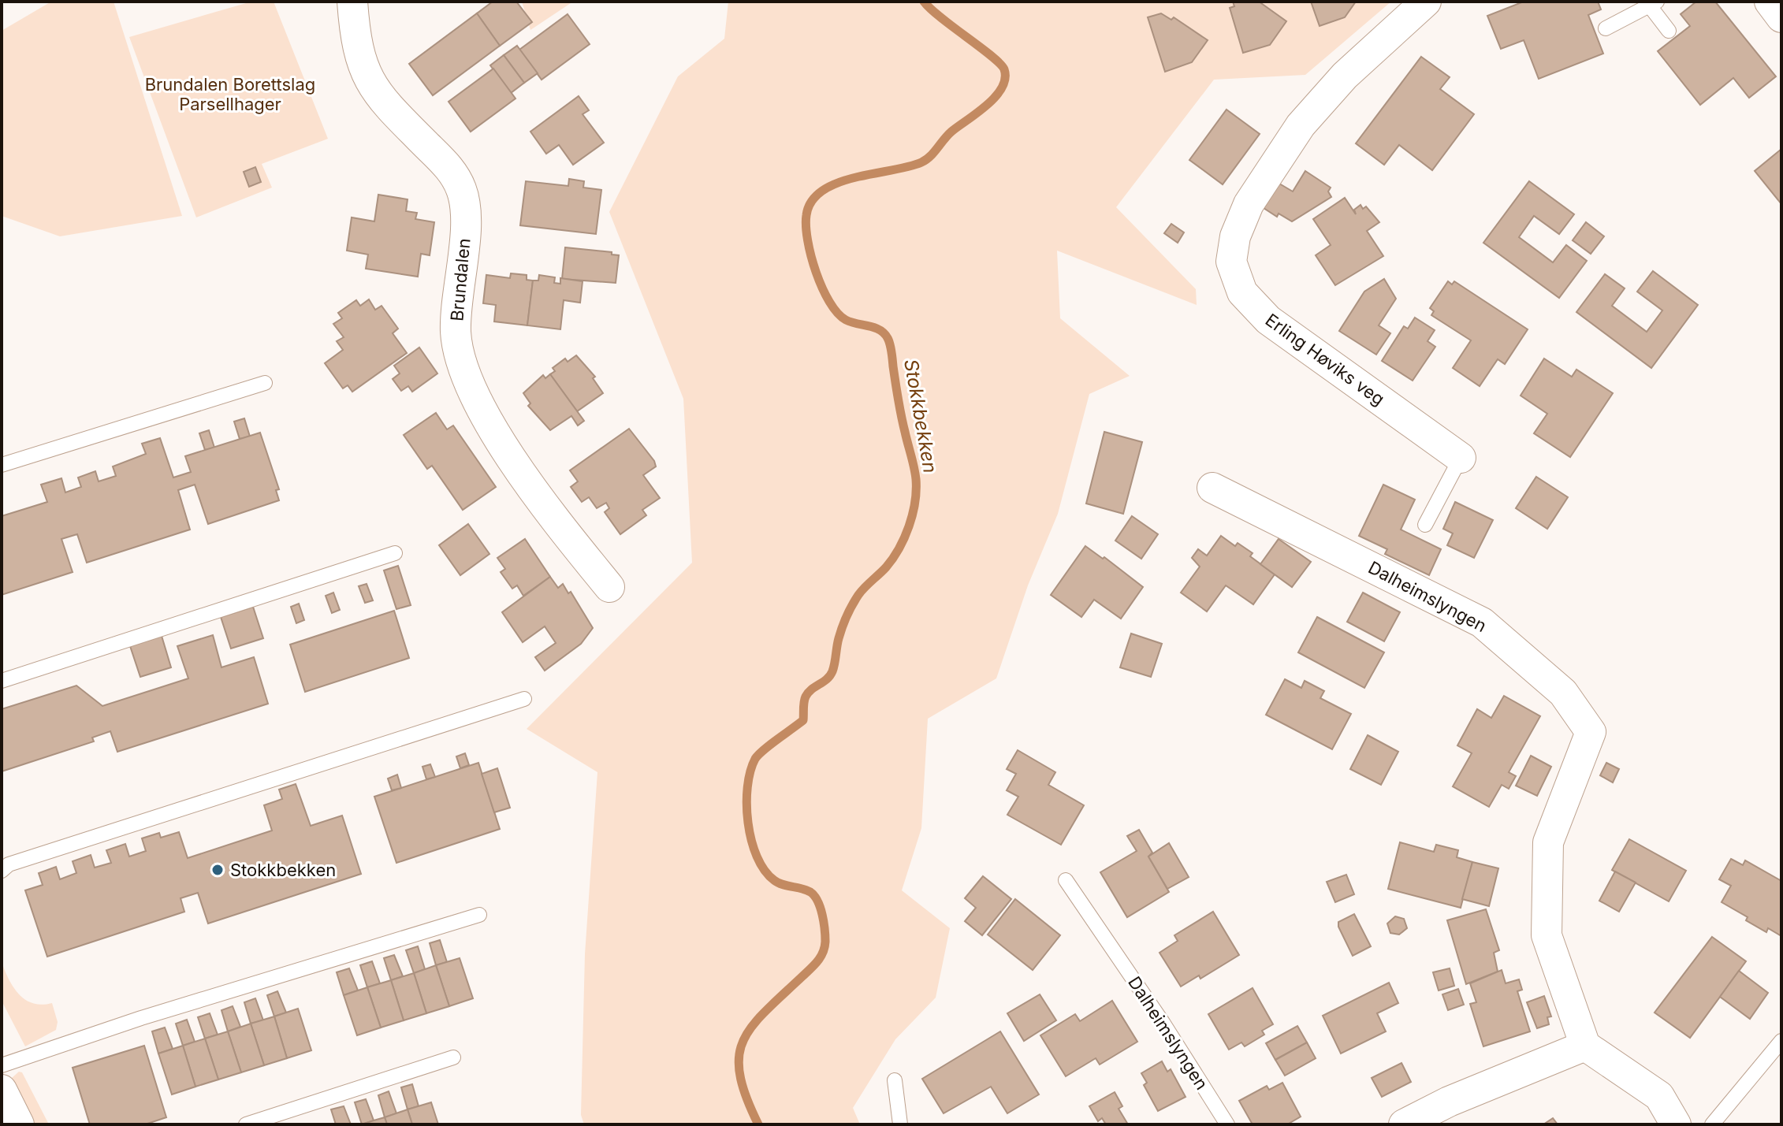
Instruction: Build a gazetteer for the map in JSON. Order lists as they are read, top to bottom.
{
  "streets": {
    "street": ["Brundalen", "Erling Høviks veg", "Dalheimslyngen"]
  },
  "water": ["Stokkbekken"],
  "parks": ["Brundalen Borettslag Parsellhager"],
  "places": ["Stokkbekken"]
}
